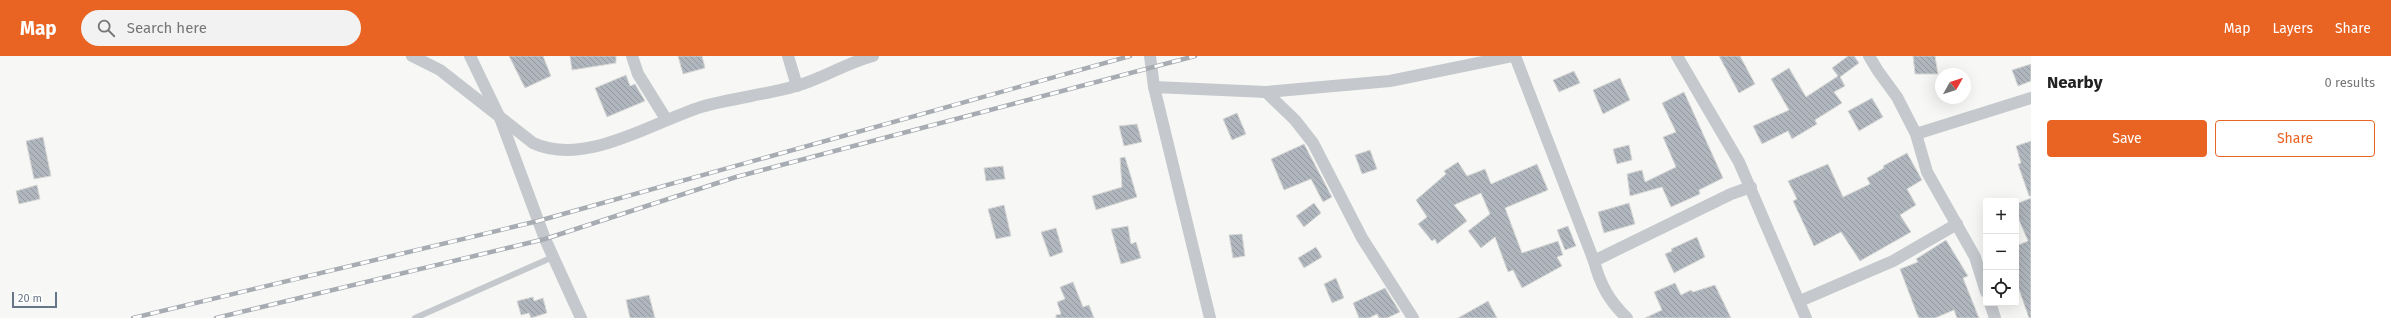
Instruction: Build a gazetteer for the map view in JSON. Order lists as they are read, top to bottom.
{
  "scale_bar": "20 m",
  "north": "top right",
  "page": {
    "header": "Map",
    "search": "Search here",
    "nav": ["Map", "Layers", "Share"],
    "heading": ["Nearby", "0 results"],
    "buttons": ["Save", "Share"],
    "map_buttons": ["+", "−"],
    "scale": "20 m"
  }
}
